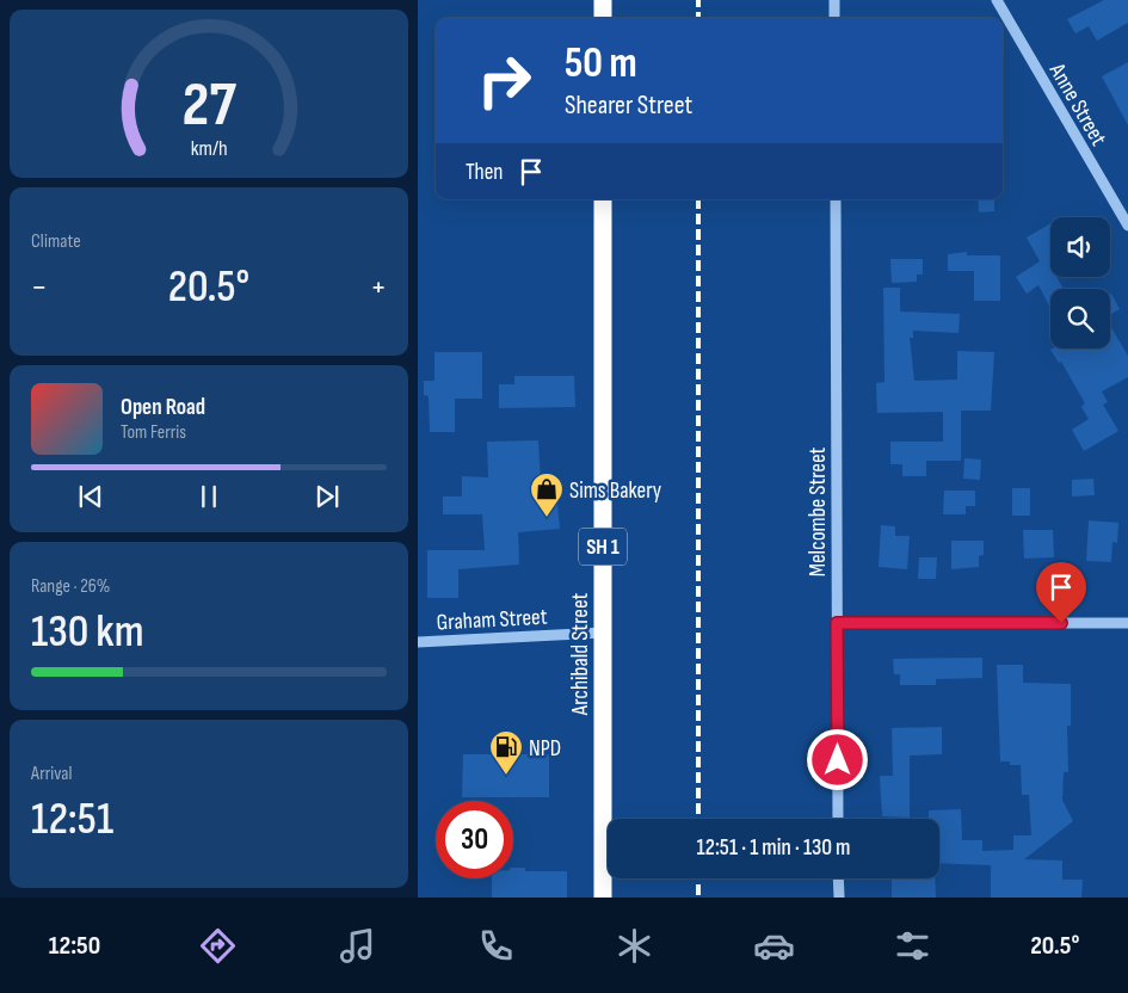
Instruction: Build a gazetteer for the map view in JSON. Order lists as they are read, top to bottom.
{
  "streets": {
    "highway": ["SH 1", "Archibald Street"],
    "street": ["Anne Street", "Melcombe Street", "Graham Street"]
  },
  "crossings": [
    ["Graham Street", "Archibald Street"]
  ],
  "places": {
    "shop": ["Sims Bakery"],
    "fuel station": ["NPD"]
  },
  "page": {
    "turn": ["50 m", "Shearer Street"],
    "then": "Then",
    "tile": [
      "Climate",
      ["Range · 26%", "130 km"],
      ["Arrival", "12:51"]
    ],
    "heat": ["−", "20.5°", "+"],
    "song": ["Open Road", "Tom Ferris"],
    "limit": "30",
    "trip": "12:51 · 1 min · 130 m",
    "tabs": ["12:50", "20.5°"],
    "gauge": ["27", "km/h"]
  }
}
